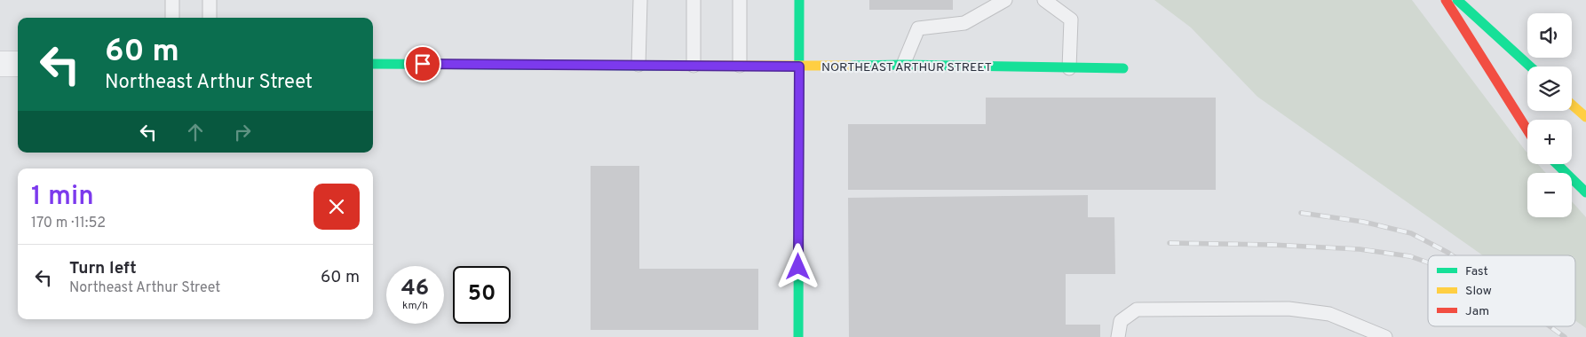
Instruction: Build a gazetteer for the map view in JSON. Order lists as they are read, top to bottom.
{
  "streets": {
    "street": ["NORTHEAST ARTHUR STREET"]
  },
  "legend": ["Fast", "Slow", "Jam"],
  "page": {
    "map_buttons": ["+", "−"],
    "turn": ["60 m", "Northeast Arthur Street"],
    "heading": ["1 min", "170 m · 11:52"],
    "list": [
      {
        "name": "Turn left",
        "note": "Northeast Arthur Street",
        "value": "60 m"
      }
    ],
    "speed": "46 km/h",
    "limit": "50"
  }
}
